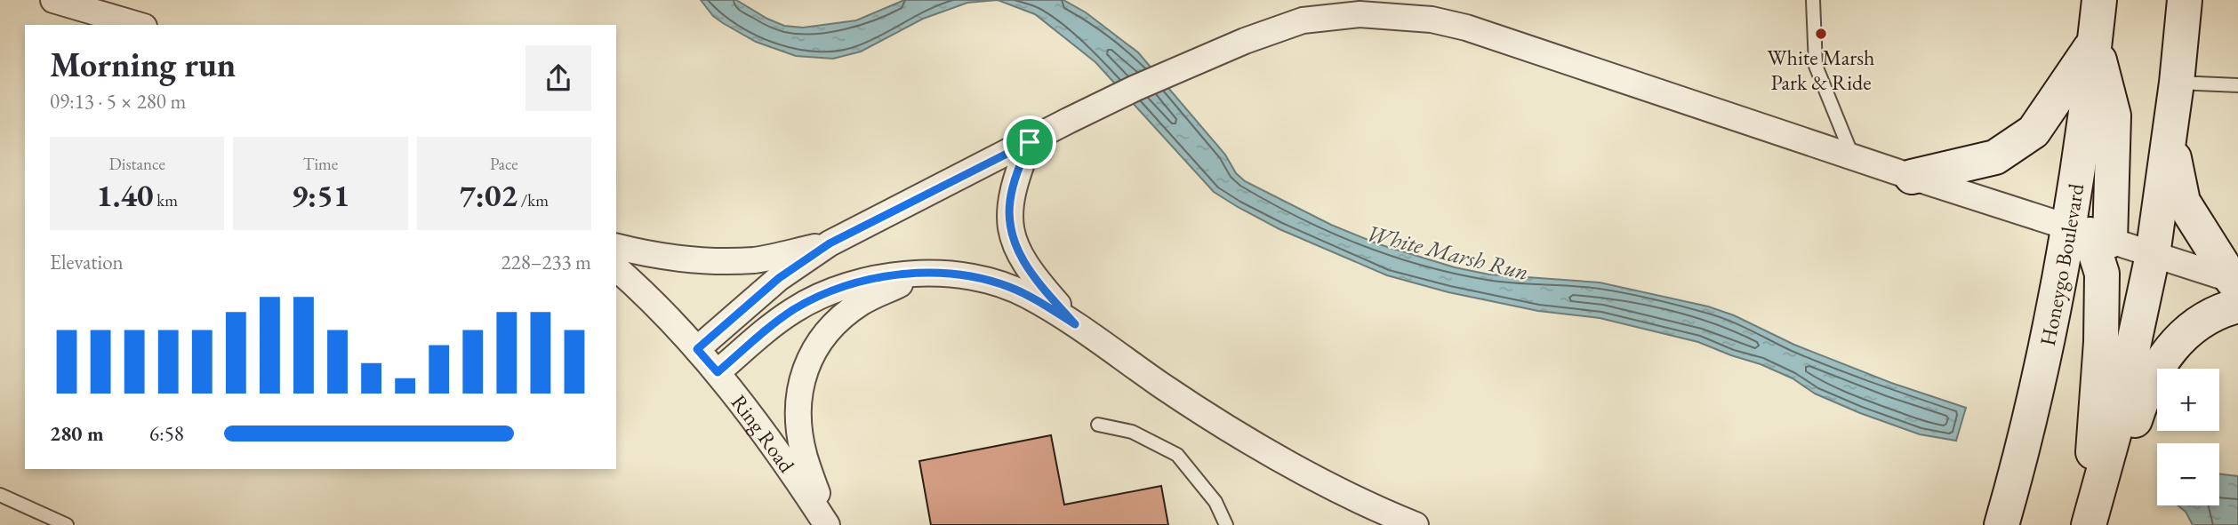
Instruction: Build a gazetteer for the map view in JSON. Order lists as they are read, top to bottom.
{
  "streets": {
    "main road": ["Honeygo Boulevard"],
    "street": ["Ring Road"]
  },
  "water": ["White Marsh Run"],
  "places": ["White Marsh Park & Ride"],
  "page": {
    "heading": ["Morning run", "09:13 · 5 × 280 m"],
    "stats": [
      ["Distance", "1.40 km"],
      ["Time", "9:51"],
      ["Pace", "7:02 /km"]
    ],
    "chart": ["Elevation", "228–233 m"],
    "map_buttons": ["+", "−"],
    "list": [
      {
        "name": "280 m",
        "note": "6:58"
      }
    ]
  }
}
